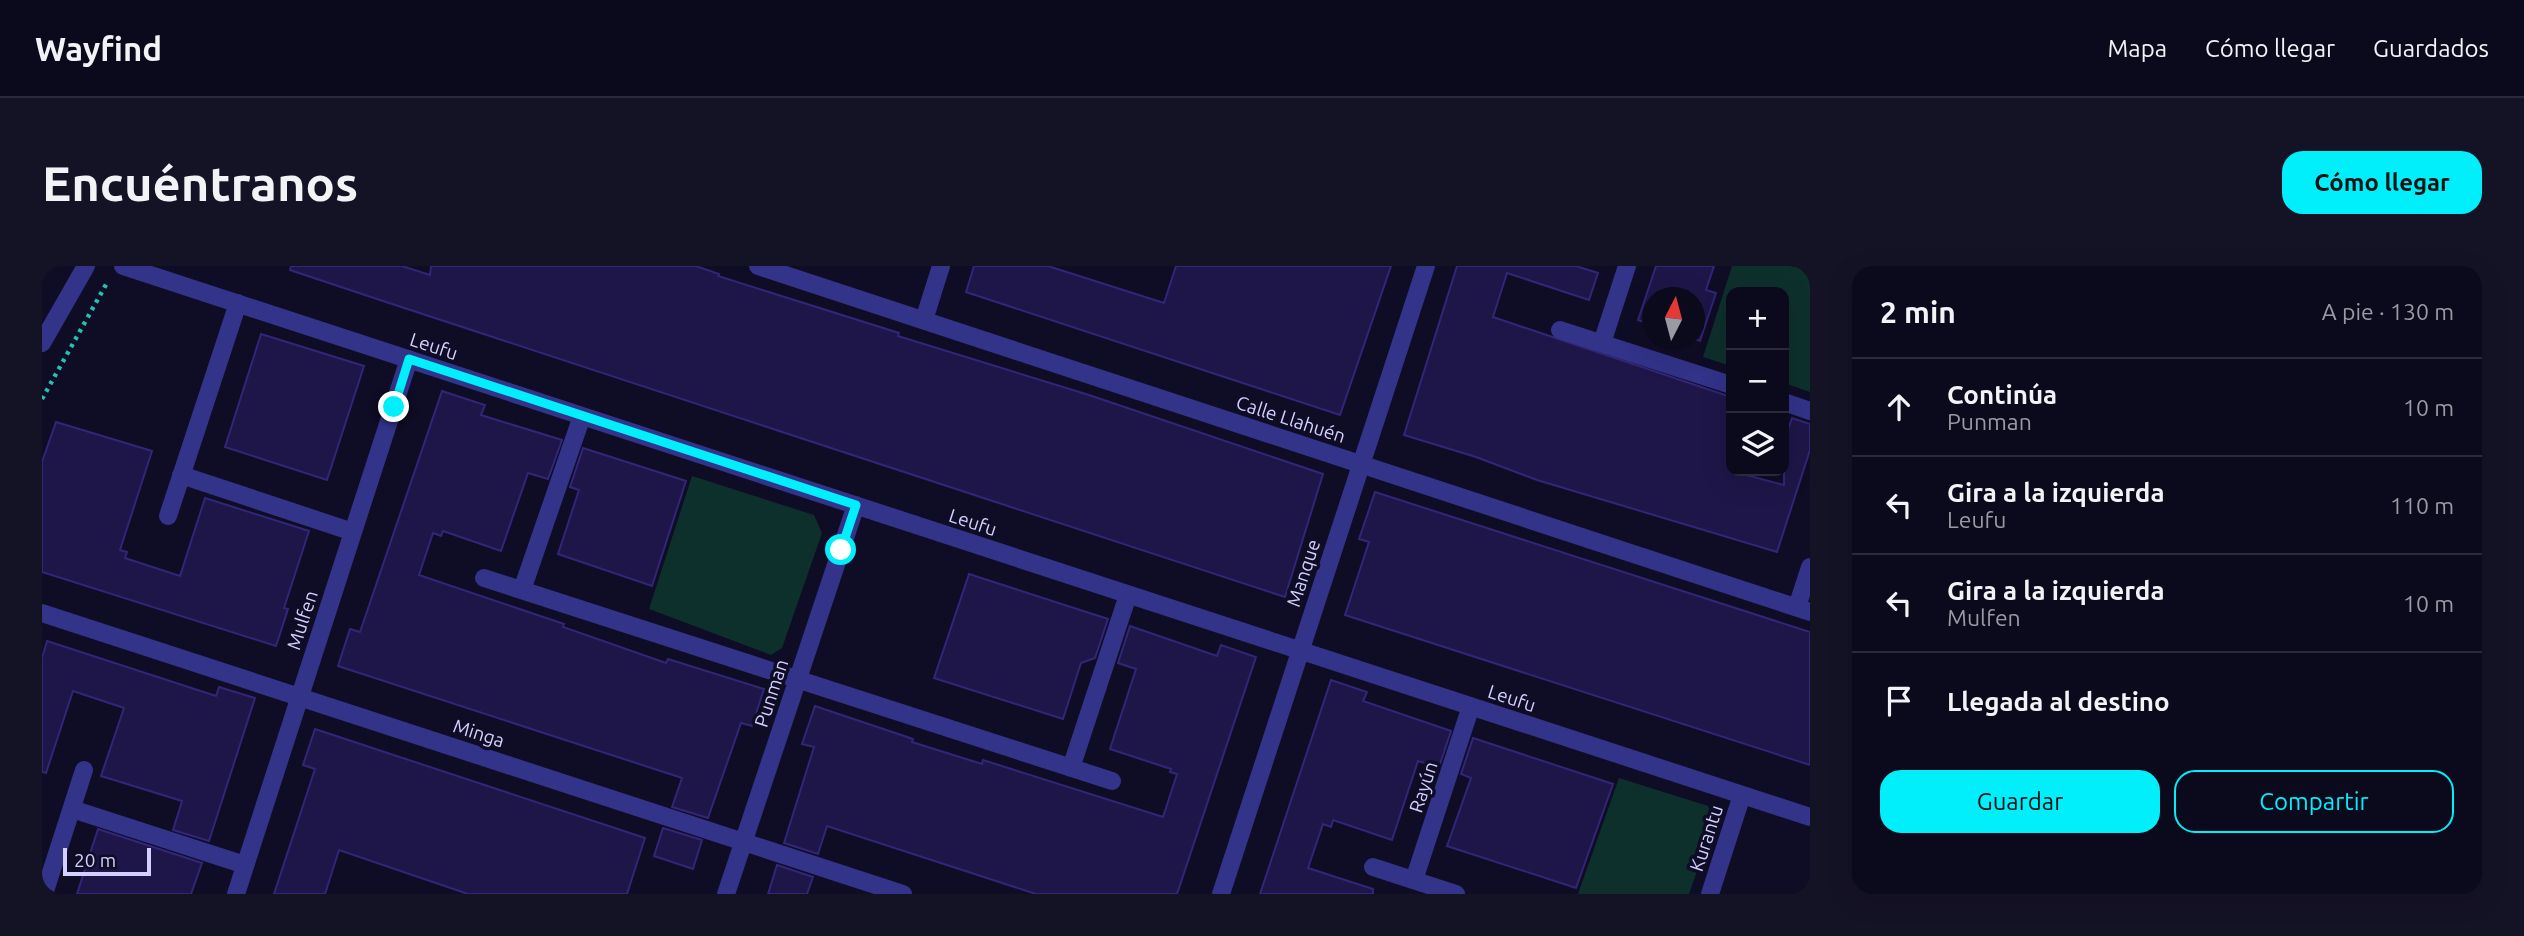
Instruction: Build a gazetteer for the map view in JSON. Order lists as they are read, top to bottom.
{
  "streets": {
    "street": [
      "Leufu",
      "Calle Llahuén",
      "Manque",
      "Mulfen",
      "Punman",
      "Minga",
      "Rayún",
      "Kurantu"
    ]
  },
  "crossings": [
    ["Leufu", "Manque"],
    ["Leufu", "Mulfen"],
    ["Leufu", "Punman"],
    ["Leufu", "Rayún"],
    ["Leufu", "Kurantu"],
    ["Calle Llahuén", "Manque"],
    ["Mulfen", "Minga"],
    ["Punman", "Minga"]
  ],
  "scale_bar": "20 m",
  "north": "top",
  "page": {
    "header": "Wayfind",
    "nav": ["Mapa", "Cómo llegar", "Guardados"],
    "buttons": [
      "Cómo llegar",
      ["Guardar", "Compartir"]
    ],
    "title": "Encuéntranos",
    "heading": ["2 min", "A pie · 130 m"],
    "map_buttons": ["+", "−"],
    "list": [
      ["Continúa", "Punman", "10 m"],
      ["Gira a la izquierda", "Leufu", "110 m"],
      ["Gira a la izquierda", "Mulfen", "10 m"],
      "Llegada al destino"
    ],
    "scale": "20 m"
  }
}
